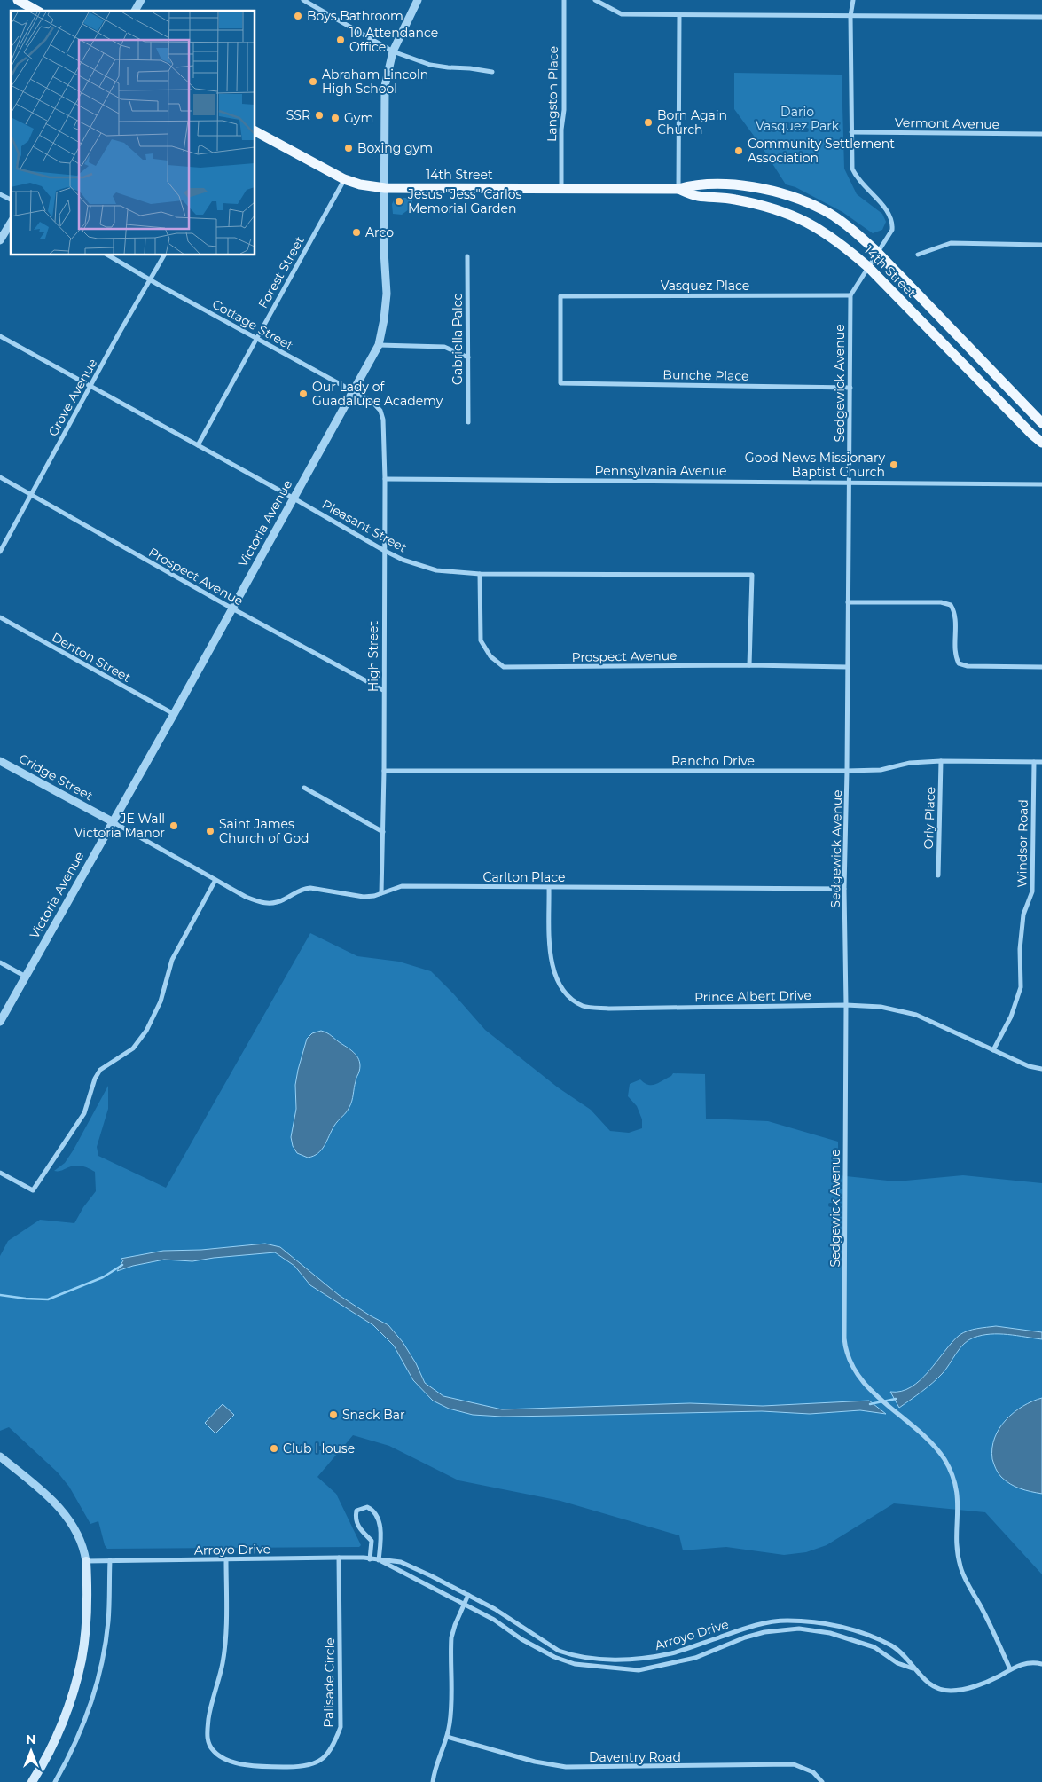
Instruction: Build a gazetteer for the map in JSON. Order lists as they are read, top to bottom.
{
  "streets": {
    "main road": ["14th Street"],
    "street": [
      "Langston Place",
      "Vermont Avenue",
      "Forest Street",
      "Vasquez Place",
      "Cottage Street",
      "Gabriella Palce",
      "Bunche Place",
      "Sedgewick Avenue",
      "Grove Avenue",
      "Pennsylvania Avenue",
      "Victoria Avenue",
      "Pleasant Street",
      "Prospect Avenue",
      "High Street",
      "Denton Street",
      "Rancho Drive",
      "Cridge Street",
      "Orly Place",
      "Windsor Road",
      "Carlton Place",
      "Prince Albert Drive",
      "Arroyo Drive",
      "Palisade Circle",
      "Daventry Road"
    ]
  },
  "crossings": [
    ["Langston Place", "14th Street"],
    ["14th Street", "Forest Street"],
    ["14th Street", "Victoria Avenue"],
    ["Forest Street", "Cottage Street"],
    ["Forest Street", "Pleasant Street"],
    ["Vasquez Place", "Bunche Place"],
    ["Vasquez Place", "Sedgewick Avenue"],
    ["Cottage Street", "Grove Avenue"],
    ["Cottage Street", "Victoria Avenue"],
    ["Cottage Street", "High Street"],
    ["Bunche Place", "Sedgewick Avenue"],
    ["Sedgewick Avenue", "Pennsylvania Avenue"],
    ["Sedgewick Avenue", "Prospect Avenue"],
    ["Sedgewick Avenue", "Rancho Drive"],
    ["Sedgewick Avenue", "Carlton Place"],
    ["Sedgewick Avenue", "Prince Albert Drive"],
    ["Sedgewick Avenue", "Arroyo Drive"],
    ["Grove Avenue", "Pleasant Street"],
    ["Grove Avenue", "Prospect Avenue"],
    ["Pennsylvania Avenue", "High Street"],
    ["Victoria Avenue", "Pleasant Street"],
    ["Victoria Avenue", "Prospect Avenue"],
    ["Victoria Avenue", "Denton Street"],
    ["Victoria Avenue", "Cridge Street"],
    ["Pleasant Street", "Prospect Avenue"],
    ["Pleasant Street", "High Street"],
    ["Prospect Avenue", "High Street"],
    ["High Street", "Rancho Drive"],
    ["High Street", "Carlton Place"],
    ["Rancho Drive", "Orly Place"],
    ["Rancho Drive", "Windsor Road"],
    ["Cridge Street", "Carlton Place"],
    ["Windsor Road", "Prince Albert Drive"],
    ["Carlton Place", "Prince Albert Drive"],
    ["Arroyo Drive", "Palisade Circle"]
  ],
  "parks": ["Dario Vasquez Park"],
  "places": [
    "Boys Bathroom",
    "10 Attendance Office",
    "Abraham Lincoln High School",
    "SSR",
    "Gym",
    "Born Again Church",
    "Boxing gym",
    "Community Settlement Association",
    "Jesus \"Jess\" Carlos Memorial Garden",
    "Arco",
    "Our Lady of Guadalupe Academy",
    "Good News Missionary Baptist Church",
    "JE Wall Victoria Manor",
    "Saint James Church of God",
    "Snack Bar",
    "Club House"
  ],
  "north": "top"
}
